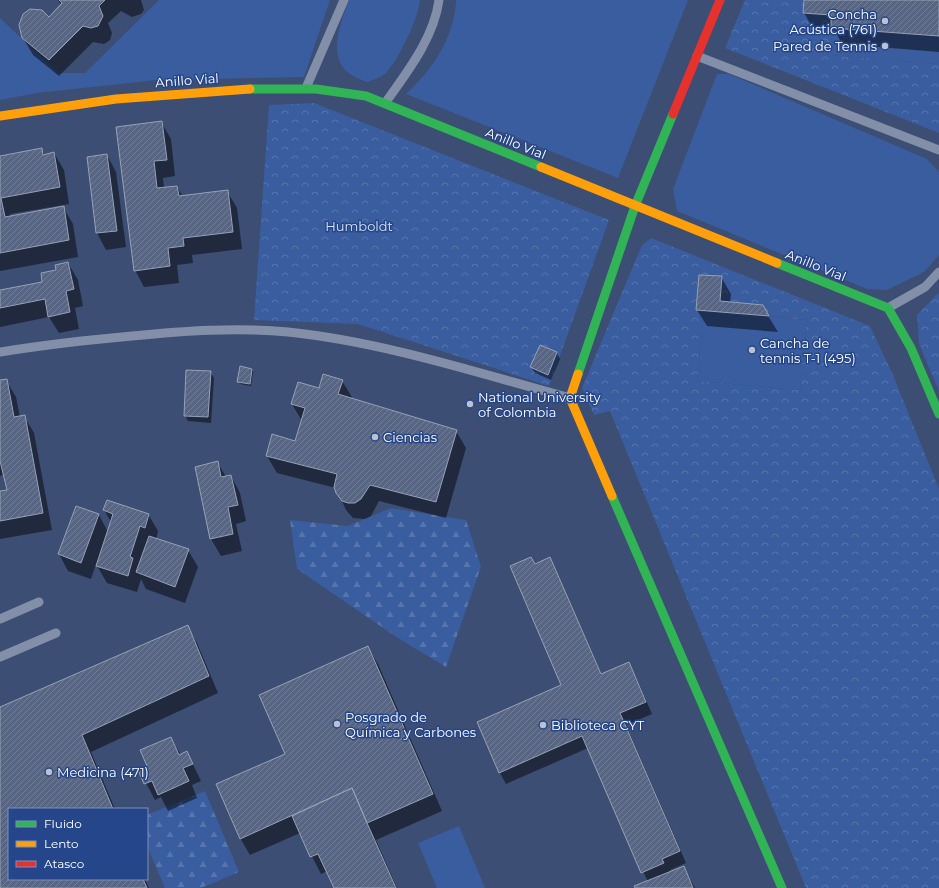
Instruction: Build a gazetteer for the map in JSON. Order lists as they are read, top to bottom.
{
  "streets": {
    "street": ["Anillo Vial"]
  },
  "parks": ["Humboldt"],
  "places": [
    "Concha Acústica (761)",
    "Pared de Tennis",
    "Cancha de tennis T-1 (495)",
    "National University of Colombia",
    "Ciencias",
    "Posgrado de Química y Carbones",
    "Biblioteca CYT",
    "Medicina (471)"
  ],
  "legend": ["Fluido", "Lento", "Atasco"]
}
